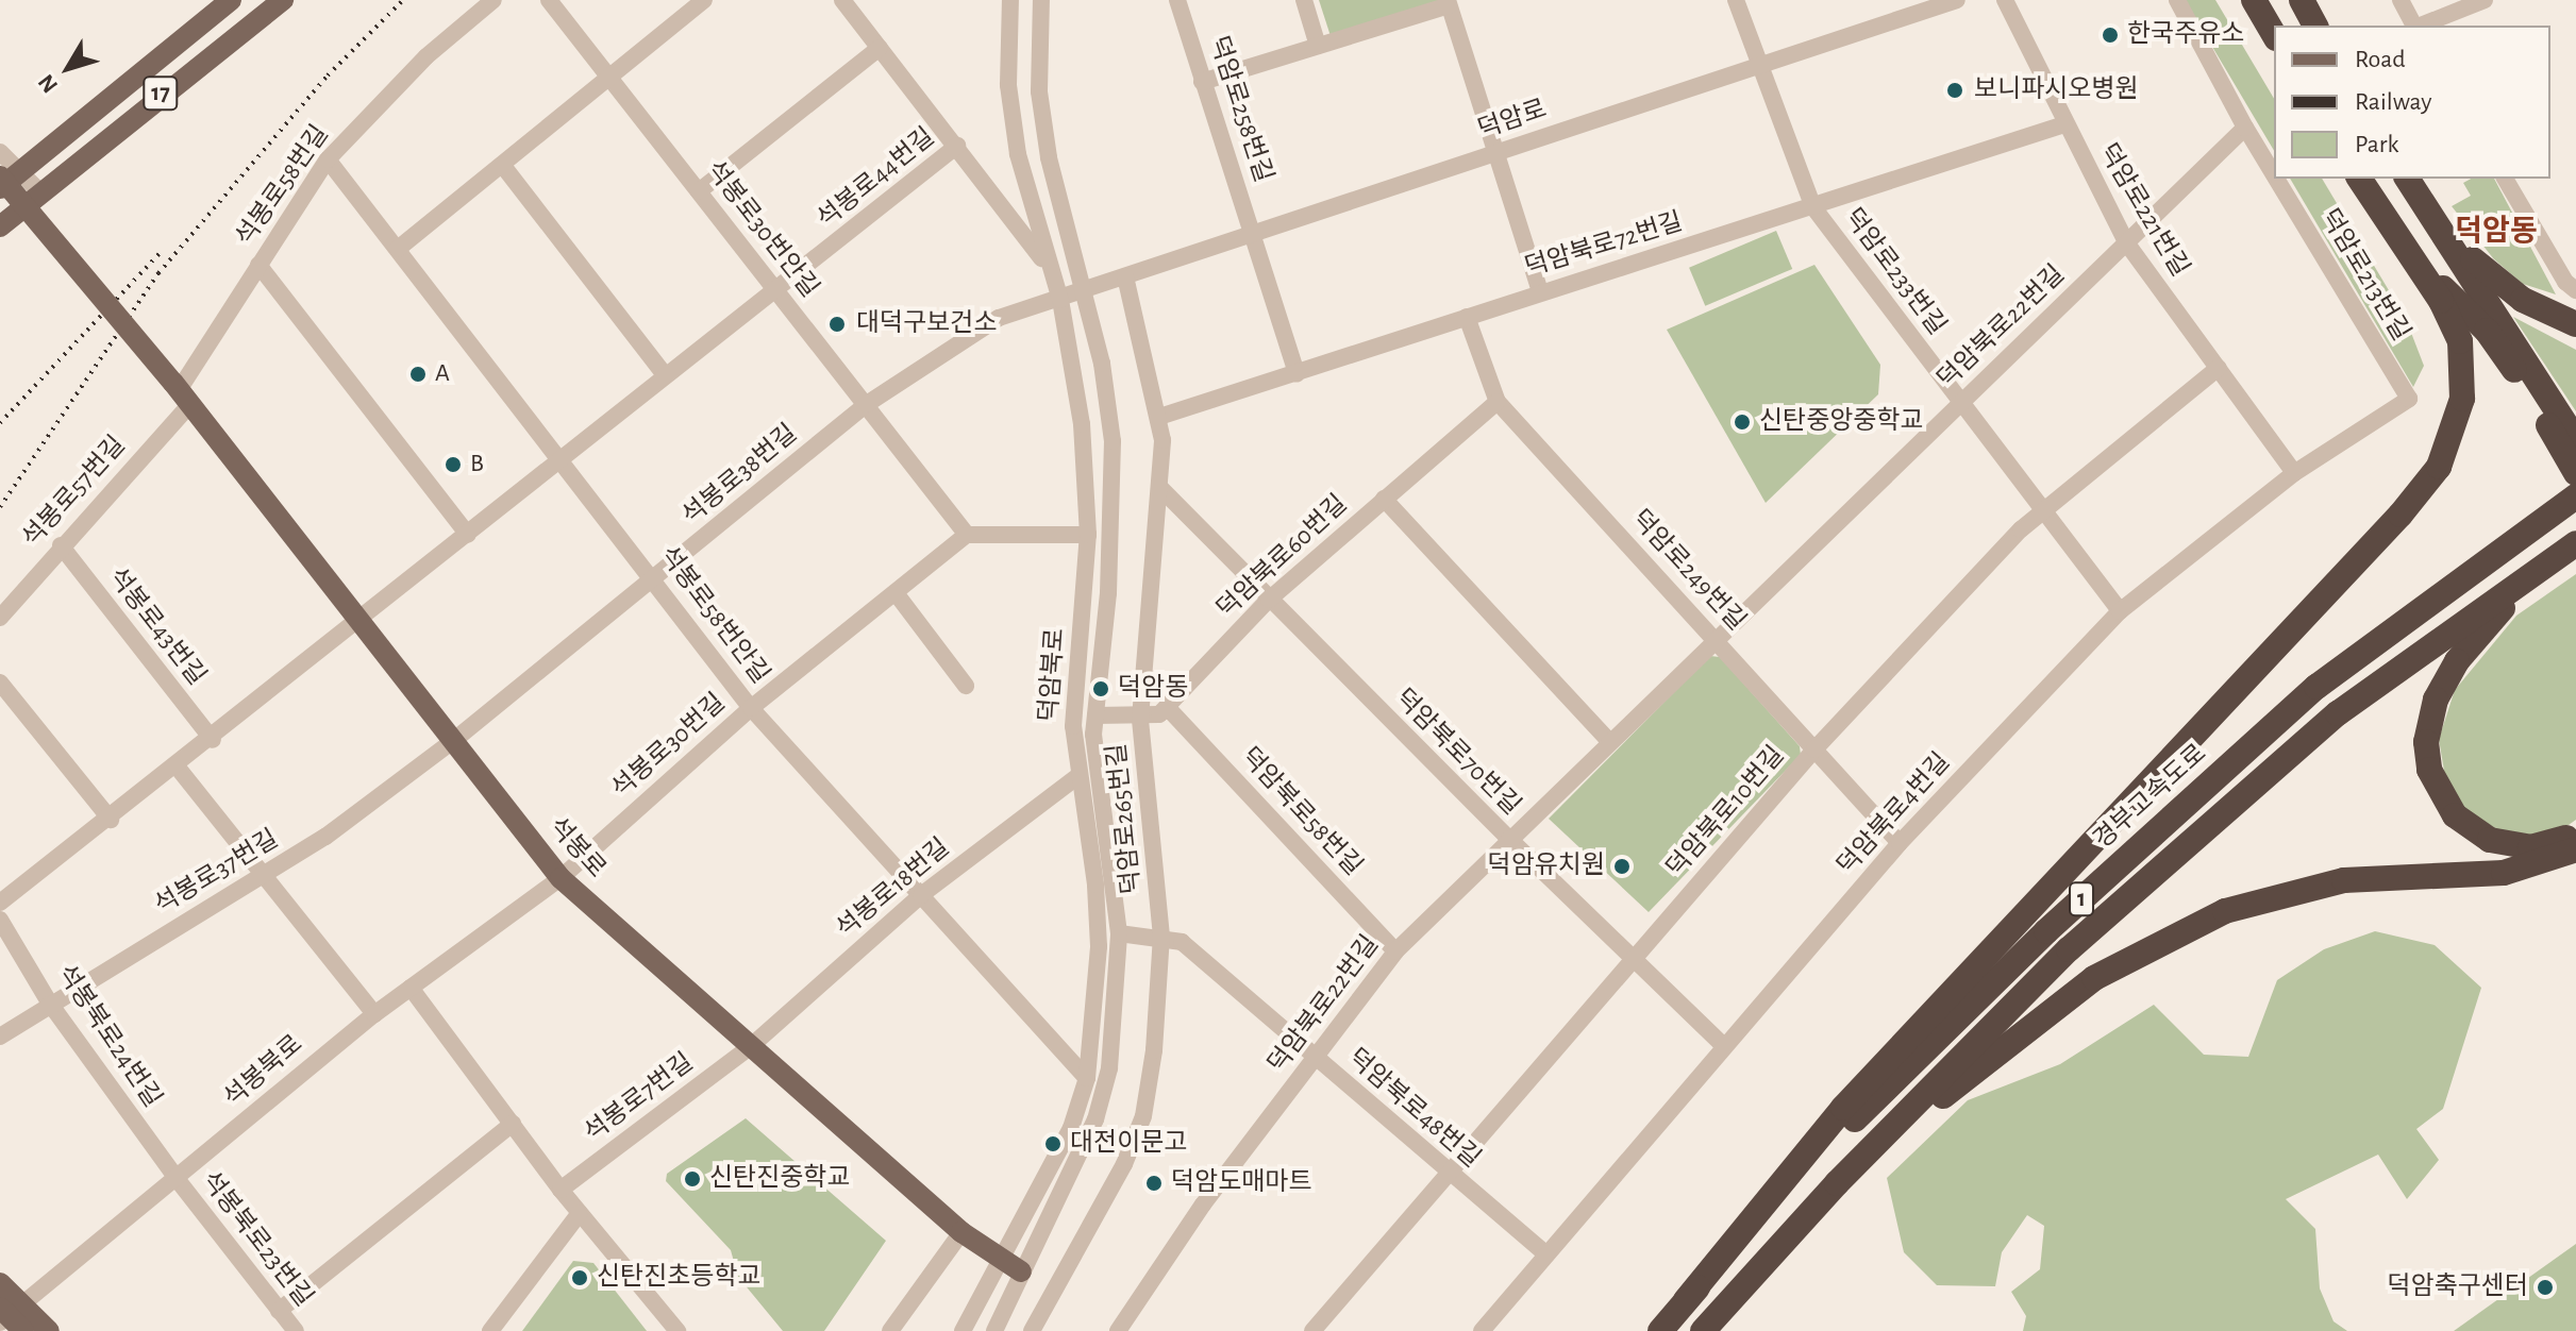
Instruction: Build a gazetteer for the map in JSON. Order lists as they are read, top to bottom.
{
  "streets": {
    "highway": ["경부고속도로", "1"],
    "main road": ["17", "석봉로"],
    "street": [
      "덕암로258번길",
      "덕암로",
      "석봉로44번길",
      "석봉로58번길",
      "덕암로221번길",
      "석봉로30번안길",
      "덕암북로72번길",
      "덕암로233번길",
      "덕암로213번길",
      "덕암북로22번길",
      "석봉로38번길",
      "석봉로57번길",
      "덕암북로60번길",
      "덕암로249번길",
      "석봉로58번안길",
      "석봉로43번길",
      "덕암북로",
      "석봉로30번길",
      "덕암북로70번길",
      "덕암북로58번길",
      "덕암북로10번길",
      "덕암북로4번길",
      "덕암로265번길",
      "석봉로37번길",
      "석봉로18번길",
      "석봉북로24번길",
      "석봉북로",
      "석봉로7번길",
      "덕암북로48번길",
      "석봉북로23번길"
    ]
  },
  "crossings": [
    ["17", "석봉로"],
    ["덕암로258번길", "덕암로"],
    ["덕암로258번길", "덕암북로72번길"],
    ["덕암로", "덕암로233번길"],
    ["덕암로", "석봉로38번길"],
    ["덕암로", "덕암북로"],
    ["덕암로", "덕암로265번길"],
    ["석봉로44번길", "석봉로30번안길"],
    ["석봉로44번길", "석봉로58번안길"],
    ["석봉로44번길", "덕암북로"],
    ["석봉로44번길", "석봉로"],
    ["석봉로58번길", "석봉로57번길"],
    ["석봉로58번길", "석봉로58번안길"],
    ["석봉로58번길", "석봉로"],
    ["덕암로221번길", "덕암북로72번길"],
    ["덕암로221번길", "덕암북로22번길"],
    ["덕암로221번길", "덕암북로10번길"],
    ["덕암로221번길", "덕암북로4번길"],
    ["석봉로30번안길", "석봉로38번길"],
    ["석봉로30번안길", "석봉로30번길"],
    ["덕암북로72번길", "덕암로233번길"],
    ["덕암북로72번길", "덕암로249번길"],
    ["덕암북로72번길", "덕암로265번길"],
    ["덕암로233번길", "덕암북로22번길"],
    ["덕암로233번길", "덕암북로10번길"],
    ["덕암로233번길", "덕암북로4번길"],
    ["덕암로213번길", "덕암북로22번길"],
    ["덕암로213번길", "덕암북로4번길"],
    ["덕암북로22번길", "덕암로249번길"],
    ["덕암북로22번길", "덕암북로70번길"],
    ["덕암북로22번길", "덕암북로58번길"],
    ["덕암북로22번길", "덕암북로48번길"],
    ["석봉로38번길", "석봉로58번안길"],
    ["석봉로38번길", "덕암북로"],
    ["석봉로38번길", "석봉로"],
    ["석봉로38번길", "석봉로37번길"],
    ["석봉로57번길", "석봉로43번길"],
    ["석봉로57번길", "석봉로"],
    ["덕암북로60번길", "덕암로249번길"],
    ["덕암북로60번길", "덕암북로"],
    ["덕암북로60번길", "덕암북로70번길"],
    ["덕암북로60번길", "덕암북로58번길"],
    ["덕암북로60번길", "덕암로265번길"],
    ["덕암로249번길", "덕암북로10번길"],
    ["덕암로249번길", "덕암북로4번길"],
    ["석봉로58번안길", "덕암북로"],
    ["석봉로58번안길", "석봉로30번길"],
    ["석봉로58번안길", "석봉로18번길"],
    ["덕암북로", "석봉로"],
    ["덕암북로", "석봉로18번길"],
    ["덕암북로", "덕암북로48번길"],
    ["석봉로30번길", "석봉로"],
    ["석봉로30번길", "석봉북로"],
    ["덕암북로70번길", "덕암북로10번길"],
    ["덕암북로70번길", "덕암북로4번길"],
    ["덕암북로70번길", "덕암로265번길"],
    ["덕암북로10번길", "덕암북로48번길"],
    ["덕암북로4번길", "덕암북로48번길"],
    ["덕암로265번길", "덕암북로48번길"],
    ["석봉로", "석봉로37번길"],
    ["석봉로", "석봉로18번길"],
    ["석봉로", "석봉북로"],
    ["석봉로", "석봉로7번길"],
    ["석봉로37번길", "석봉북로24번길"],
    ["석봉로18번길", "석봉로7번길"],
    ["석봉북로24번길", "석봉북로"],
    ["석봉북로24번길", "석봉북로23번길"],
    ["석봉북로", "석봉북로23번길"]
  ],
  "districts": ["덕암동"],
  "places": [
    "한국주유소",
    "보니파시오병원",
    "대덕구보건소",
    "A",
    "신탄중앙중학교",
    "B",
    "덕암동",
    "덕암유치원",
    "대전이문고",
    "신탄진중학교",
    "덕암도매마트",
    "신탄진초등학교",
    "덕암축구센터"
  ],
  "legend": ["Road", "Railway", "Park"],
  "north": "bottom left"
}
